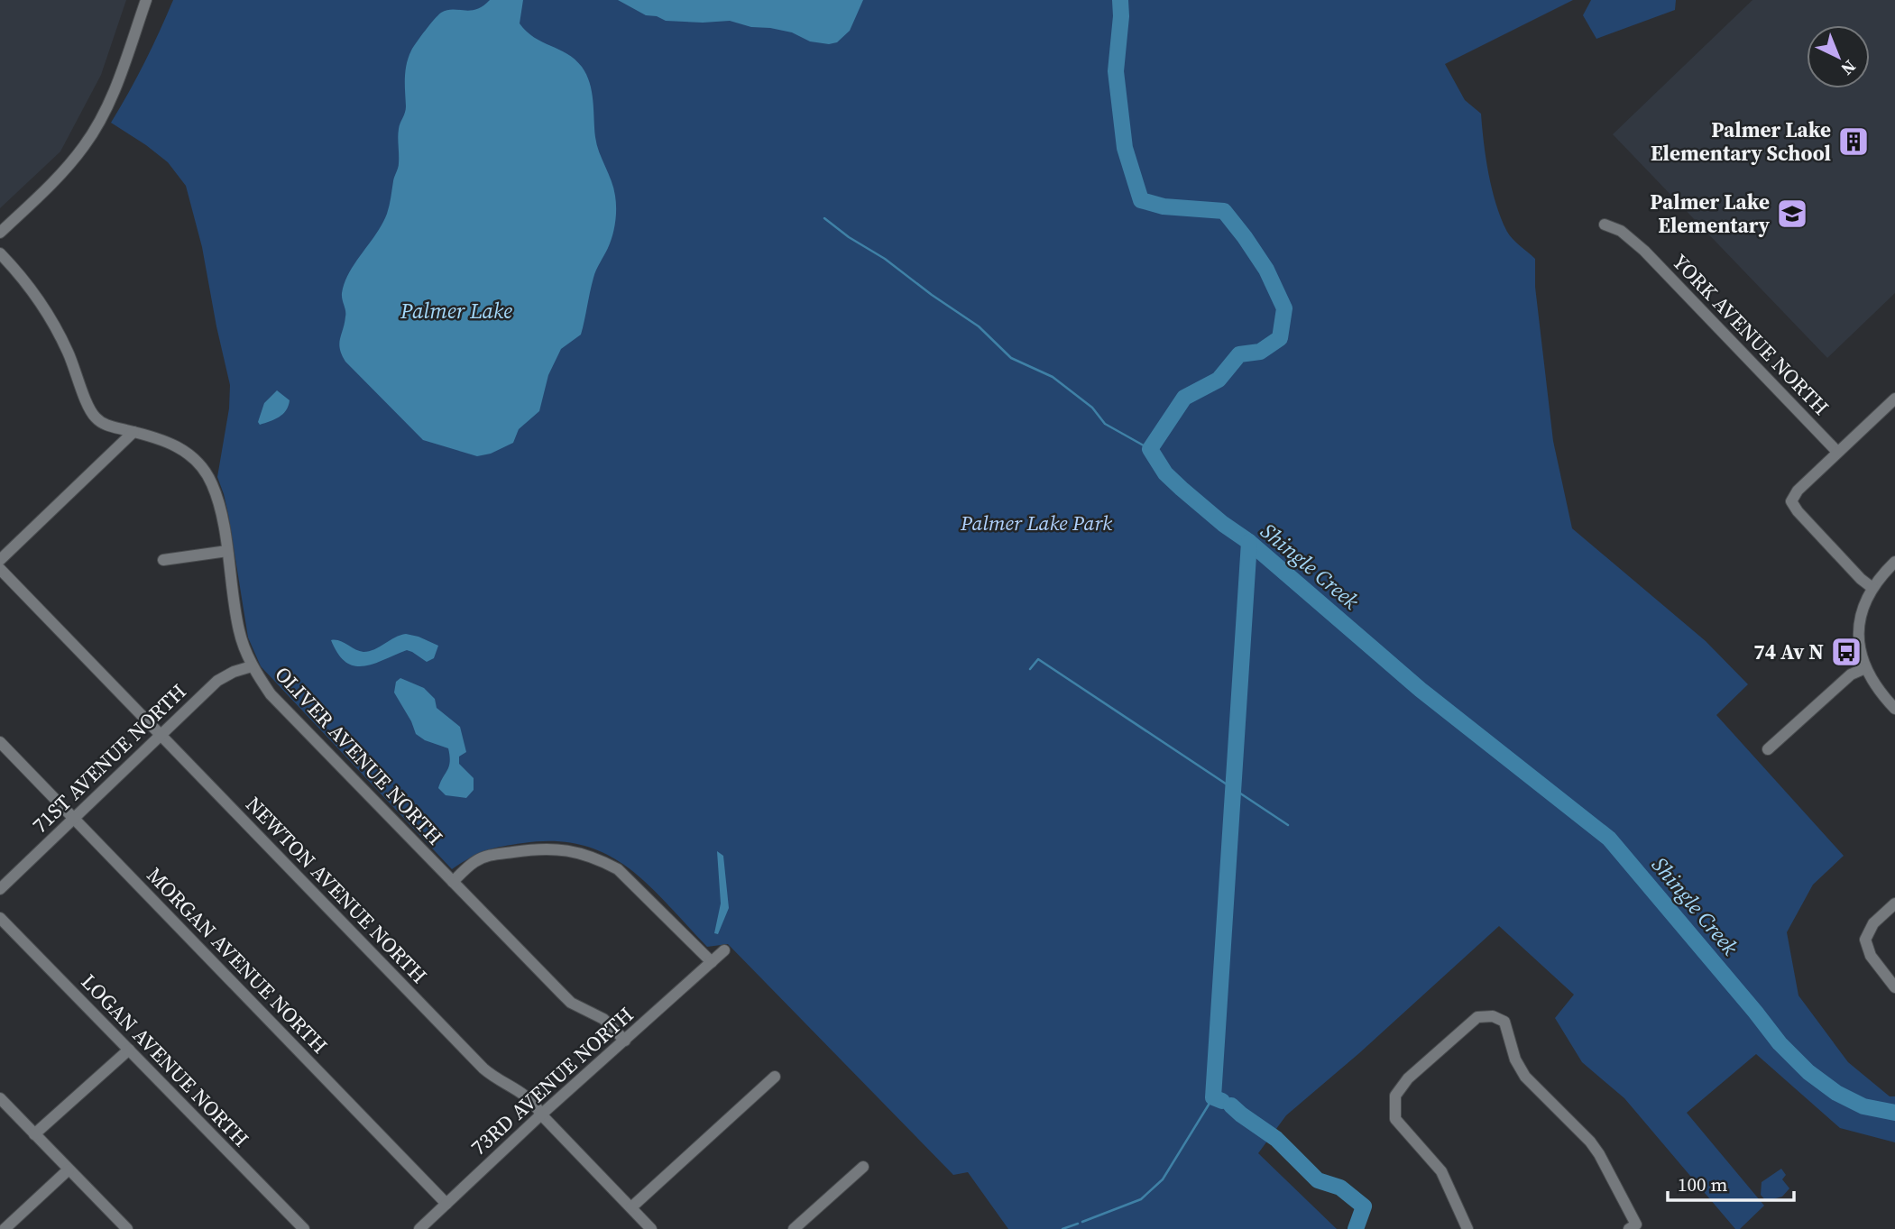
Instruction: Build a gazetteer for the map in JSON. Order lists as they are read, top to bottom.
{
  "streets": {
    "street": [
      "YORK AVENUE NORTH",
      "OLIVER AVENUE NORTH",
      "71ST AVENUE NORTH",
      "NEWTON AVENUE NORTH",
      "MORGAN AVENUE NORTH",
      "LOGAN AVENUE NORTH",
      "73RD AVENUE NORTH"
    ]
  },
  "crossings": [
    ["OLIVER AVENUE NORTH", "71ST AVENUE NORTH"],
    ["OLIVER AVENUE NORTH", "73RD AVENUE NORTH"],
    ["71ST AVENUE NORTH", "NEWTON AVENUE NORTH"],
    ["71ST AVENUE NORTH", "MORGAN AVENUE NORTH"],
    ["NEWTON AVENUE NORTH", "73RD AVENUE NORTH"],
    ["MORGAN AVENUE NORTH", "73RD AVENUE NORTH"]
  ],
  "water": ["Palmer Lake", "Shingle Creek"],
  "parks": ["Palmer Lake Park"],
  "places": {
    "building": ["Palmer Lake Elementary School"],
    "school or university": ["Palmer Lake Elementary"],
    "bus stop": ["74 Av N"]
  },
  "scale_bar": "100 m",
  "north": "bottom right"
}
